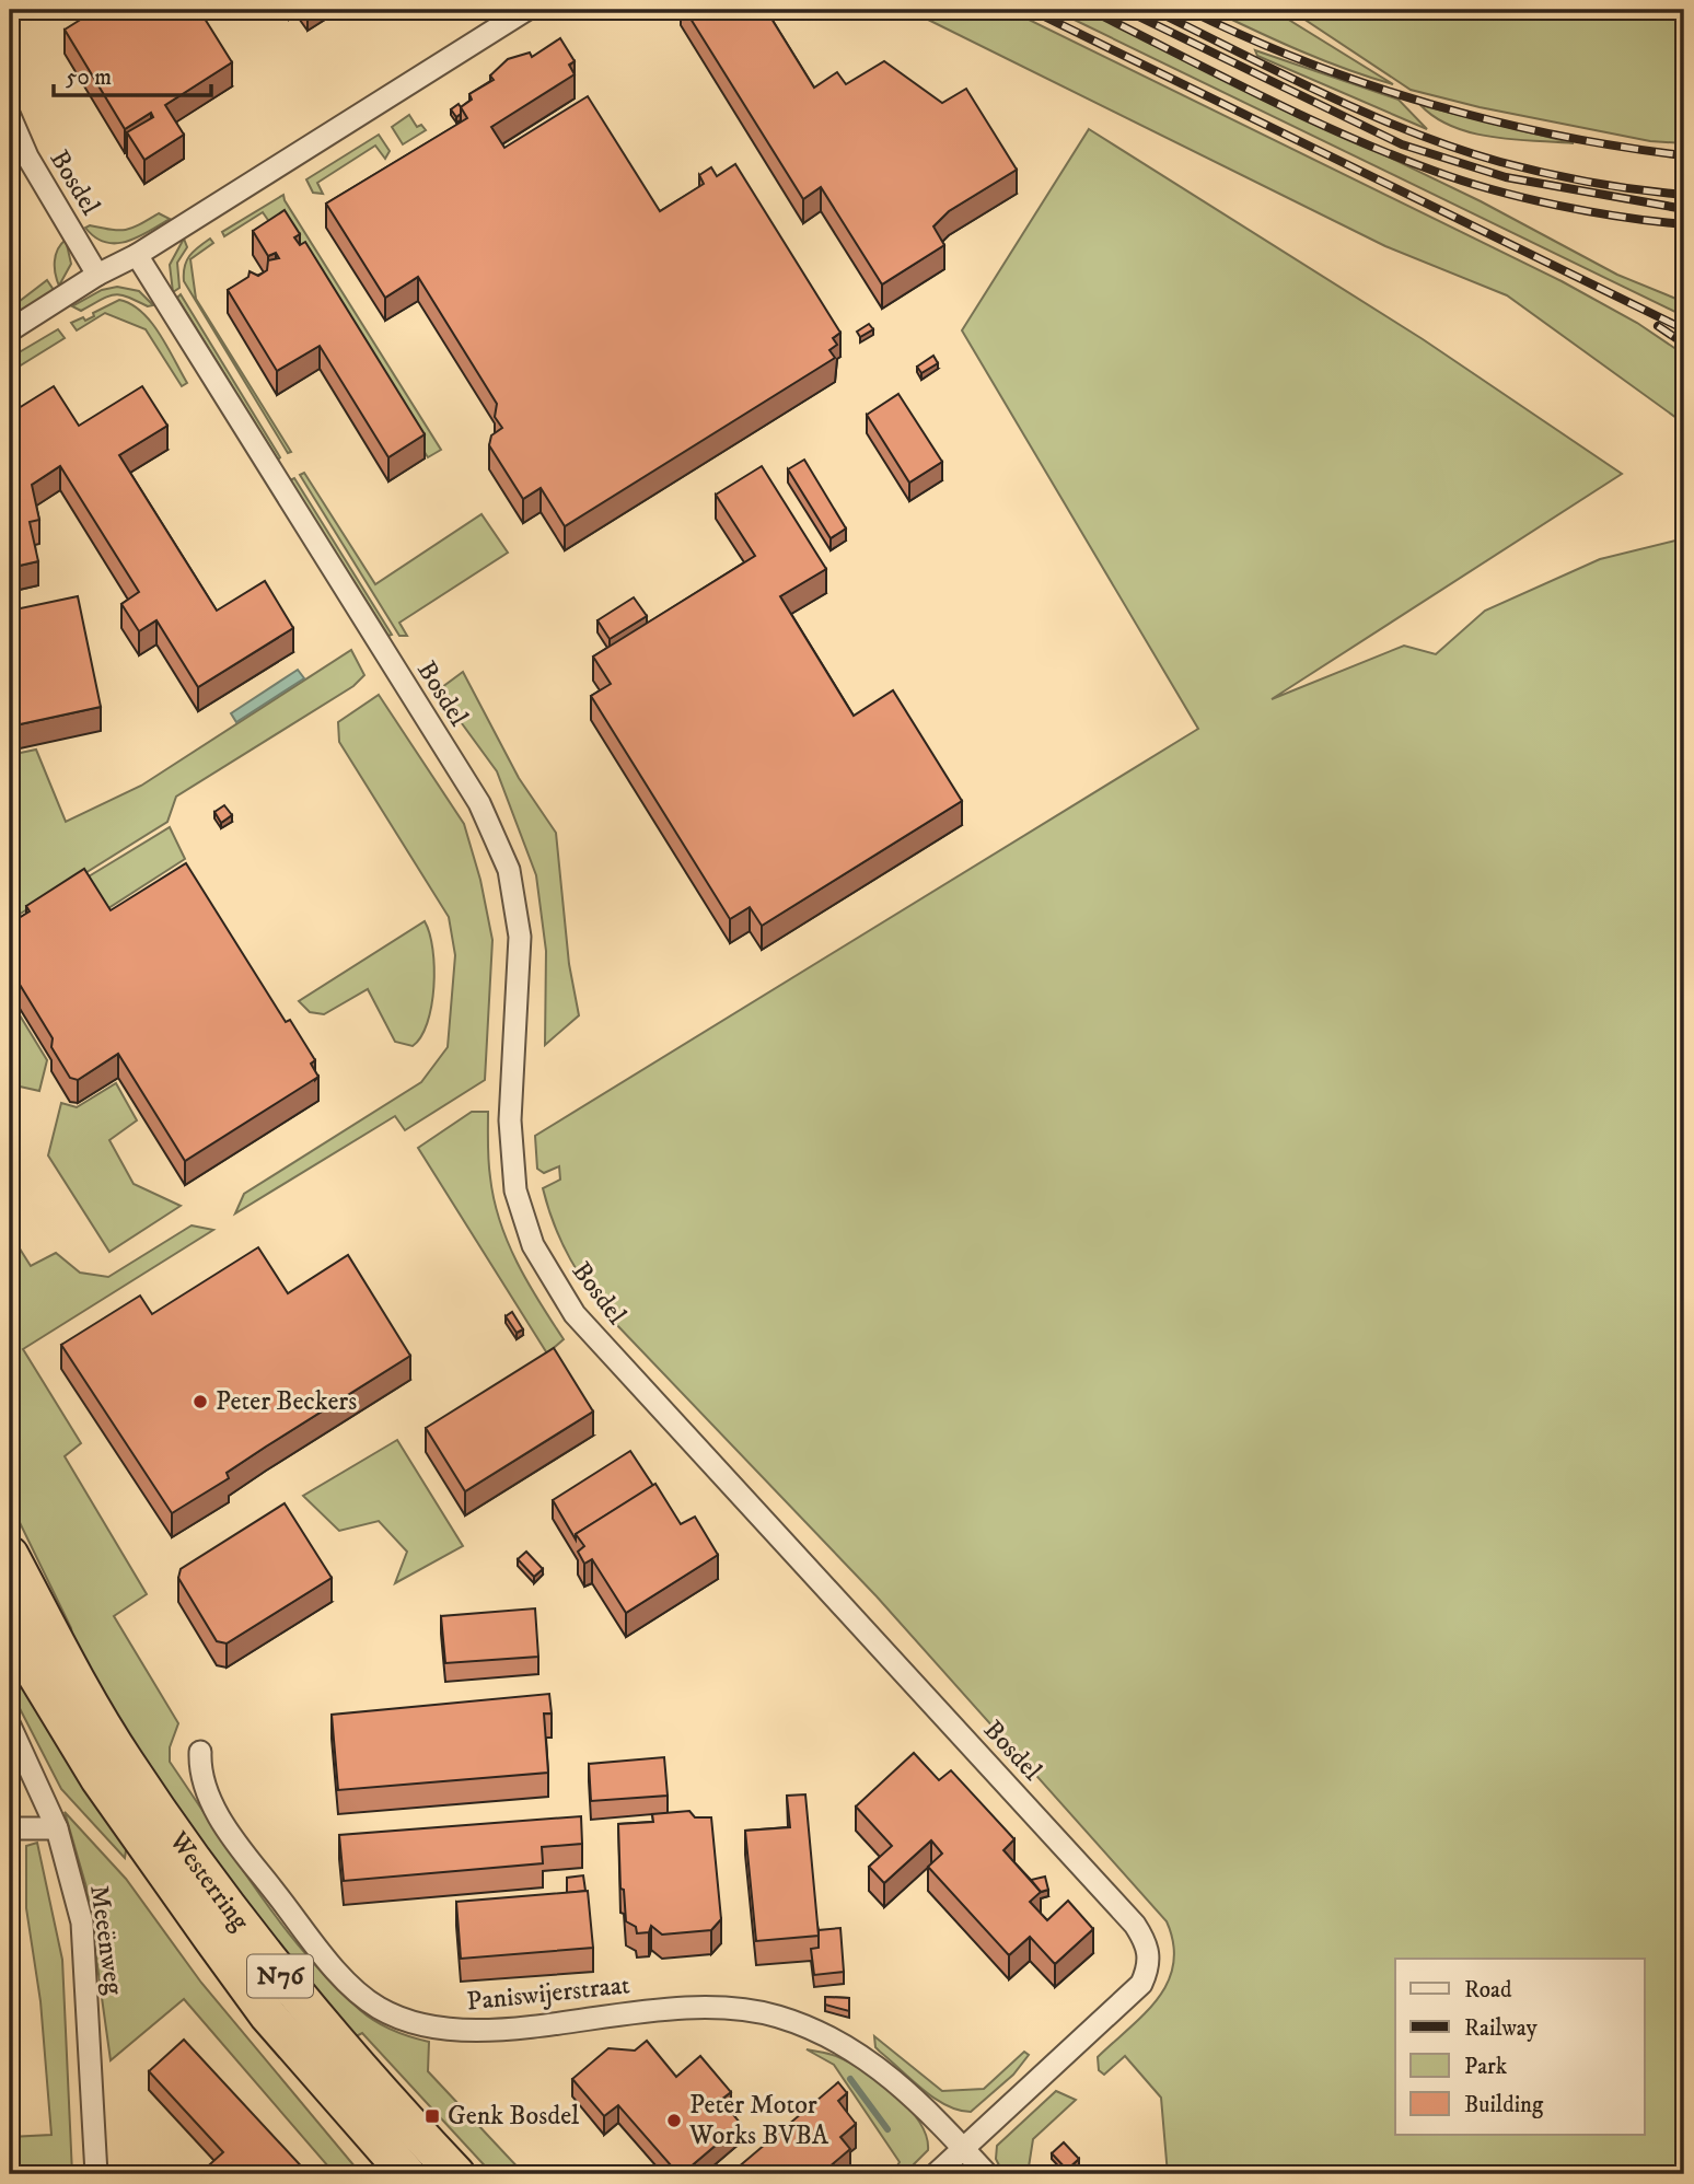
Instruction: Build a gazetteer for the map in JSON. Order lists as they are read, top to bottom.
{
  "streets": {
    "highway": ["Westerring", "N76"],
    "street": ["Bosdel", "Meeënweg", "Paniswijerstraat"]
  },
  "crossings": [
    ["Bosdel", "Paniswijerstraat"]
  ],
  "places": {
    "other": ["Peter Beckers", "Peter Motor Works BVBA"],
    "transit": ["Genk Bosdel"]
  },
  "legend": [
    "Road",
    "Railway",
    "Park",
    "Building"
  ],
  "scale_bar": "50 m"
}
